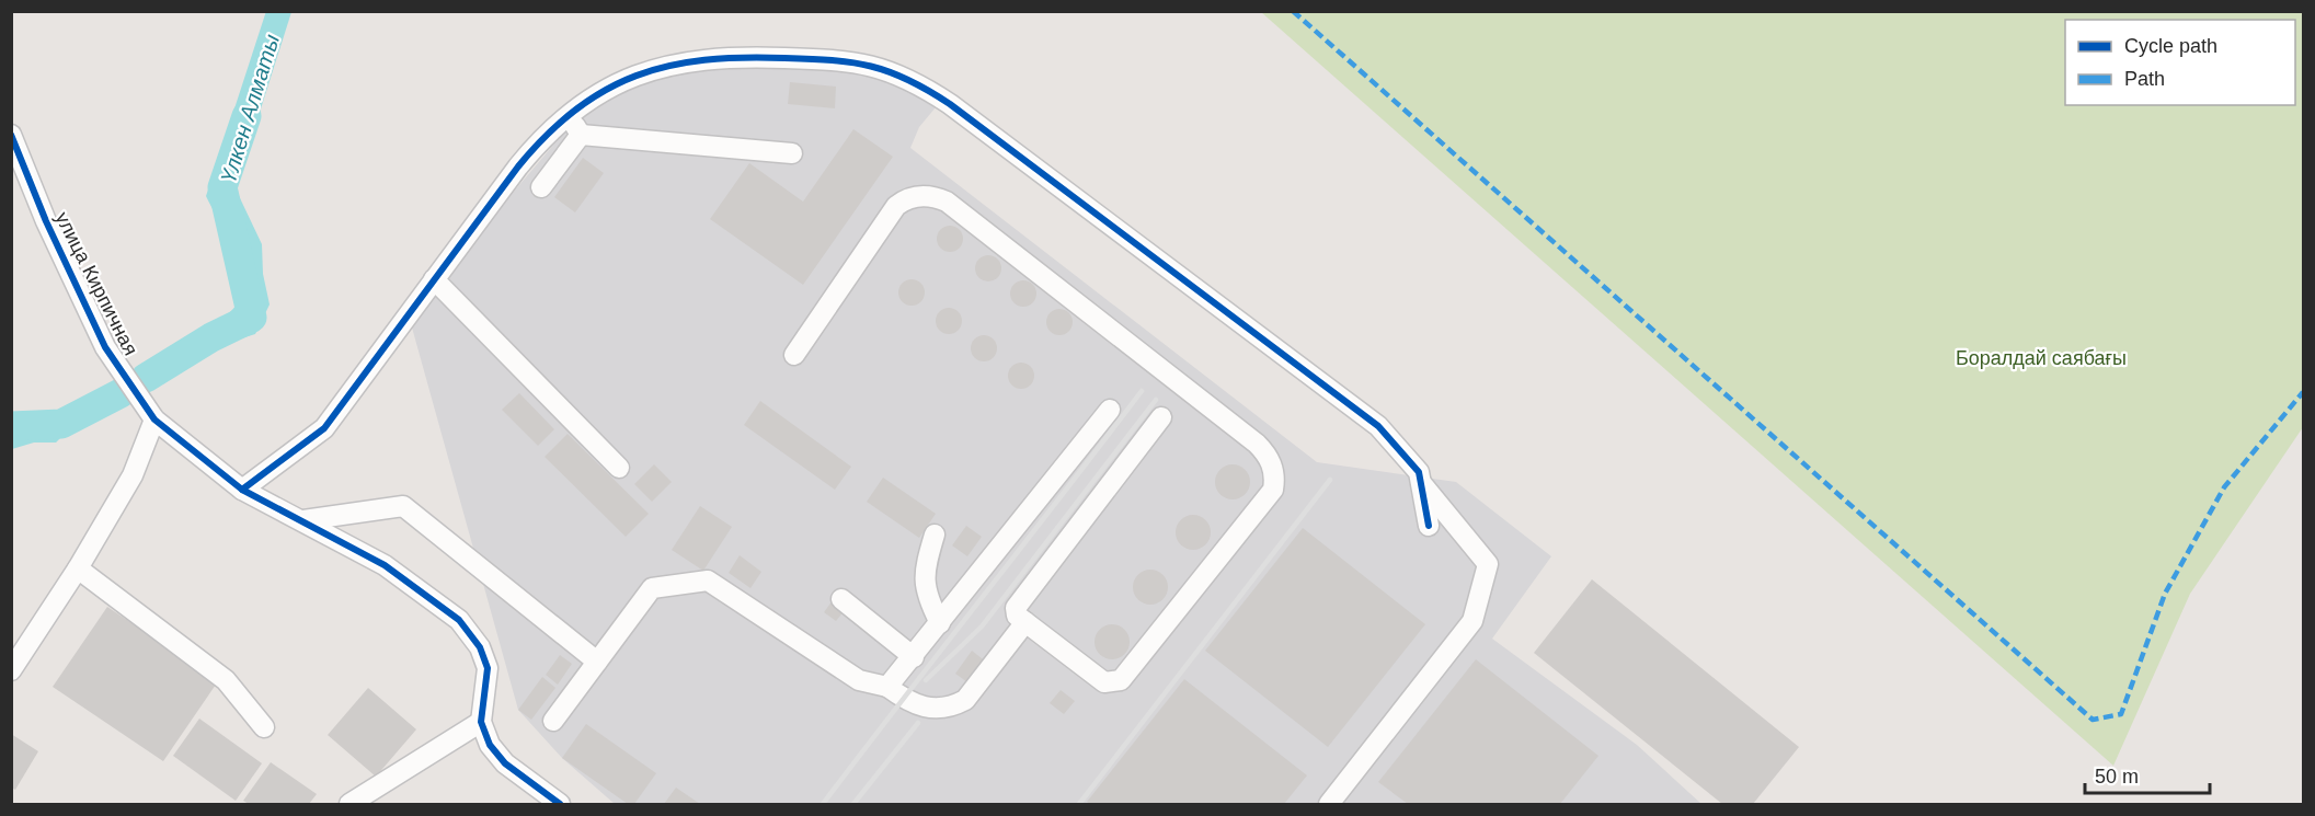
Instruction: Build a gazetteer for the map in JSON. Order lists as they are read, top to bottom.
{
  "streets": {
    "street": ["улица Кирпичная"]
  },
  "water": ["Үлкен Алматы"],
  "parks": ["Боралдай саябағы"],
  "legend": ["Cycle path", "Path"],
  "scale_bar": "50 m"
}
